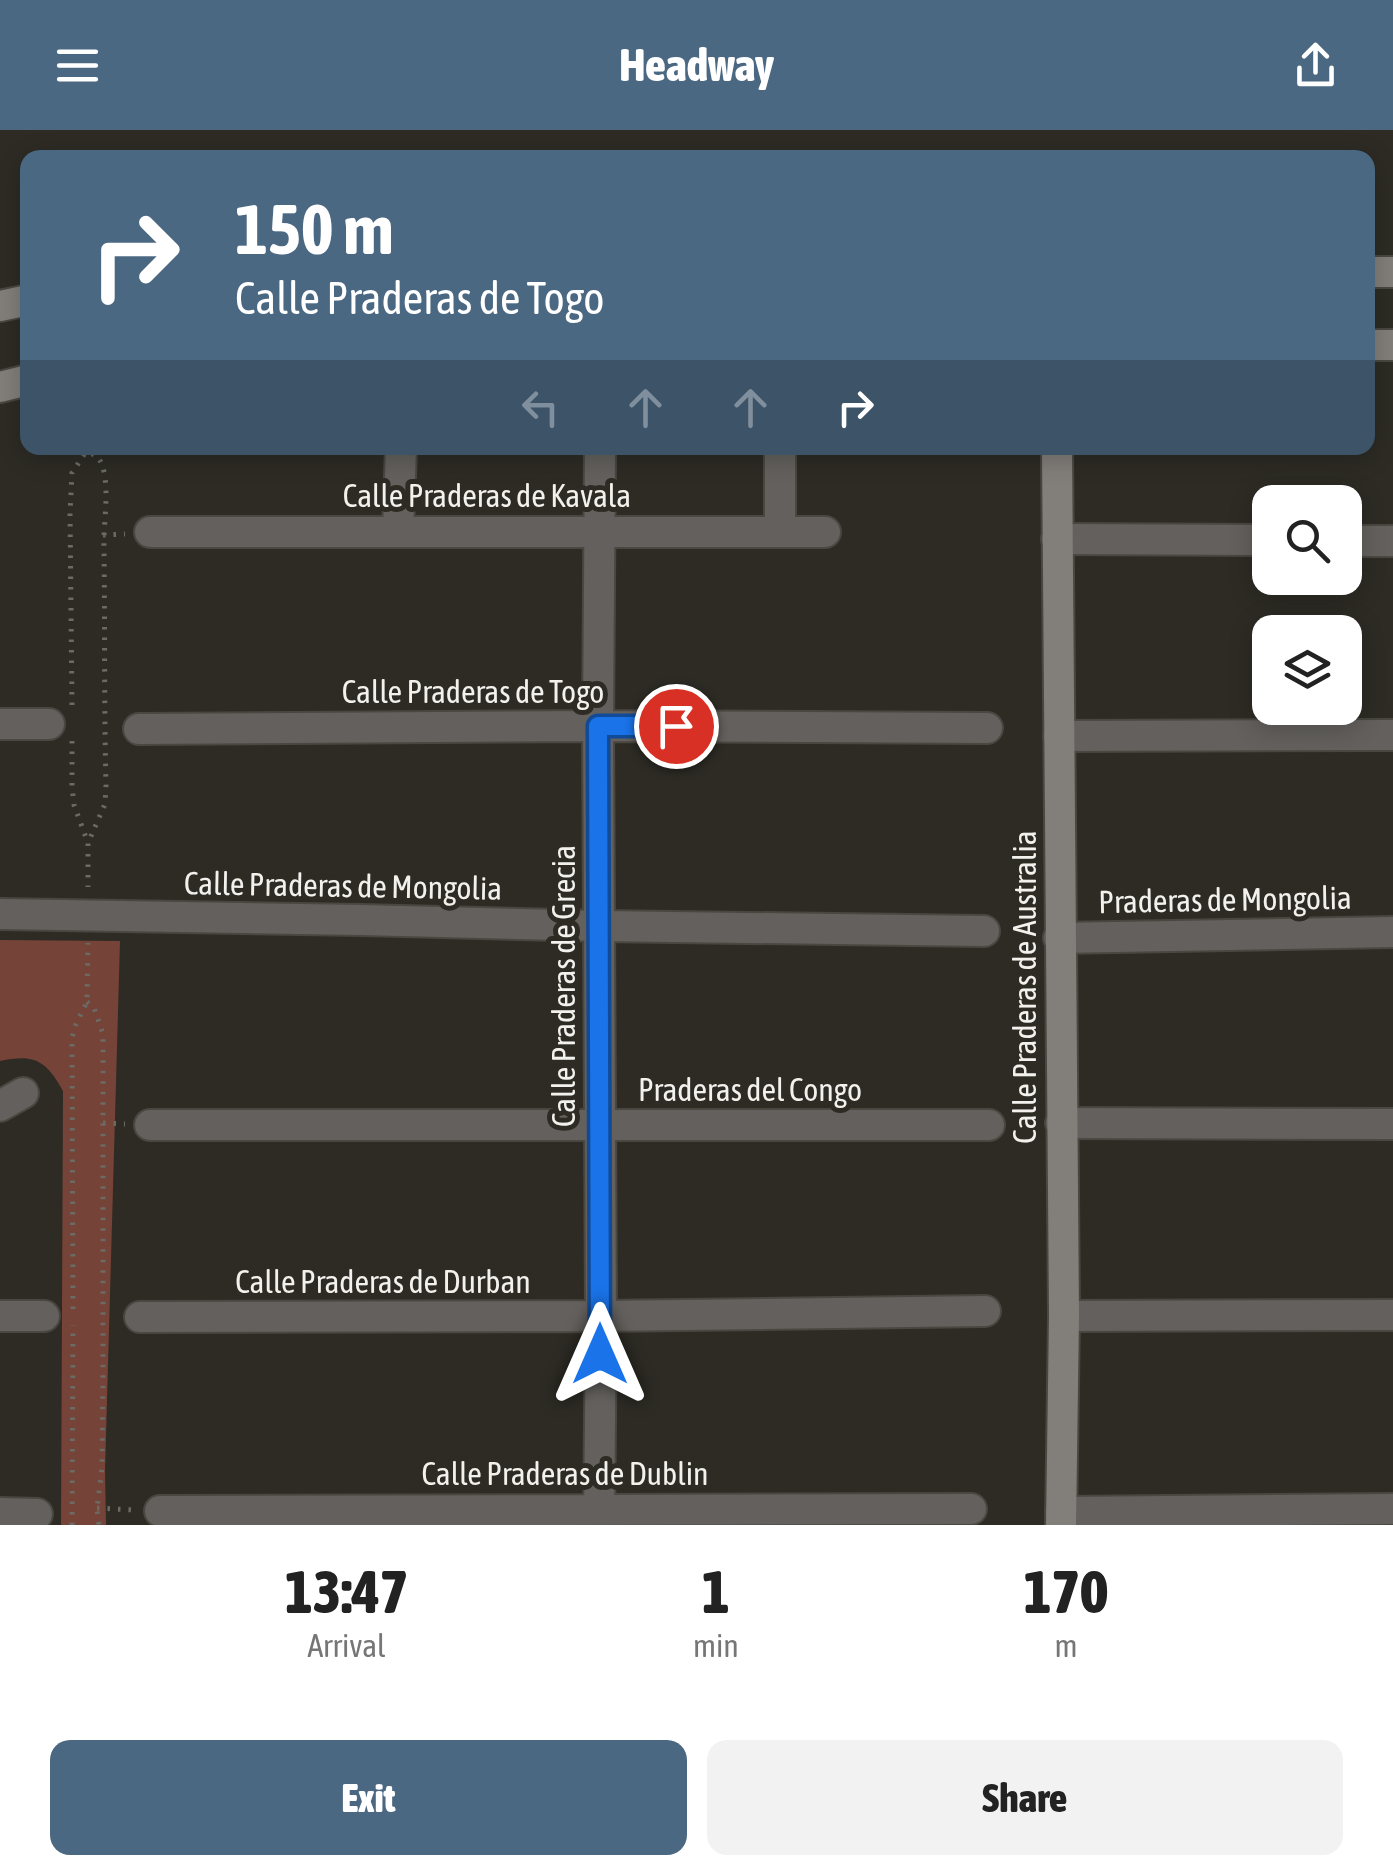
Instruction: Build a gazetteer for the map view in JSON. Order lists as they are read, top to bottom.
{
  "streets": {
    "street": [
      "Calle Praderas de Kavala",
      "Calle Praderas de Togo",
      "Calle Praderas de Mongolia",
      "Praderas de Mongolia",
      "Calle Praderas de Grecia",
      "Calle Praderas de Australia",
      "Praderas del Congo",
      "Calle Praderas de Durban",
      "Calle Praderas de Dublin"
    ]
  },
  "crossings": [
    ["Calle Praderas de Kavala", "Calle Praderas de Grecia"],
    ["Calle Praderas de Togo", "Calle Praderas de Grecia"],
    ["Calle Praderas de Mongolia", "Calle Praderas de Grecia"],
    ["Praderas de Mongolia", "Calle Praderas de Australia"],
    ["Calle Praderas de Grecia", "Praderas del Congo"],
    ["Calle Praderas de Grecia", "Calle Praderas de Durban"],
    ["Calle Praderas de Grecia", "Calle Praderas de Dublin"]
  ],
  "page": {
    "header": "Headway",
    "turn": ["150 m", "Calle Praderas de Togo"],
    "eta": [
      "13:47",
      "Arrival",
      "1",
      "min",
      "170",
      "m"
    ],
    "buttons": ["Exit", "Share"]
  }
}
